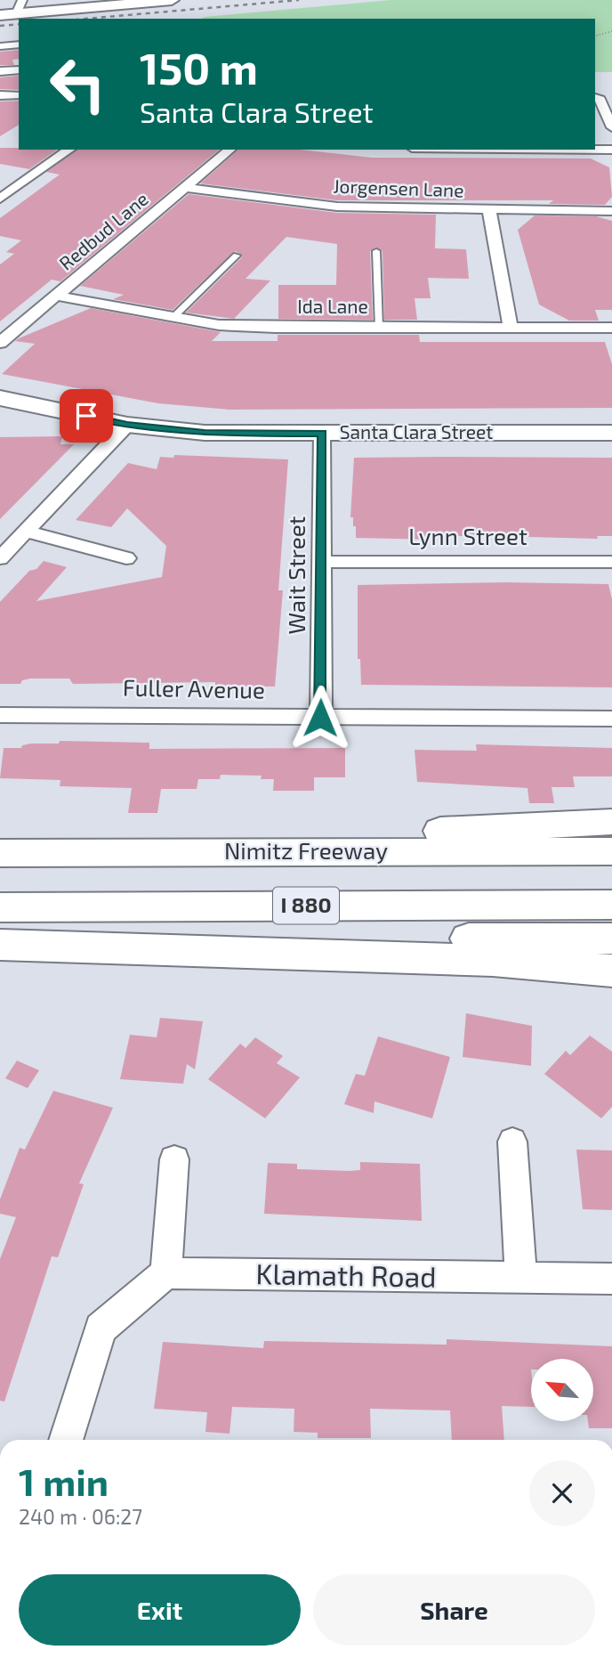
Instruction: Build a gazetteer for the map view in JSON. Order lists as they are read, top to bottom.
{
  "streets": {
    "main road": ["Santa Clara Street", "Nimitz Freeway", "I 880"],
    "street": [
      "Jorgensen Lane",
      "Redbud Lane",
      "Ida Lane",
      "Lynn Street",
      "Wait Street",
      "Fuller Avenue",
      "Klamath Road"
    ]
  },
  "crossings": [
    ["Jorgensen Lane", "Redbud Lane"],
    ["Redbud Lane", "Ida Lane"],
    ["Santa Clara Street", "Wait Street"],
    ["Lynn Street", "Wait Street"],
    ["Wait Street", "Fuller Avenue"]
  ],
  "north": "top left",
  "page": {
    "turn": ["150 m", "Santa Clara Street"],
    "heading": ["1 min", "240 m · 06:27"],
    "buttons": ["Exit", "Share"]
  }
}
